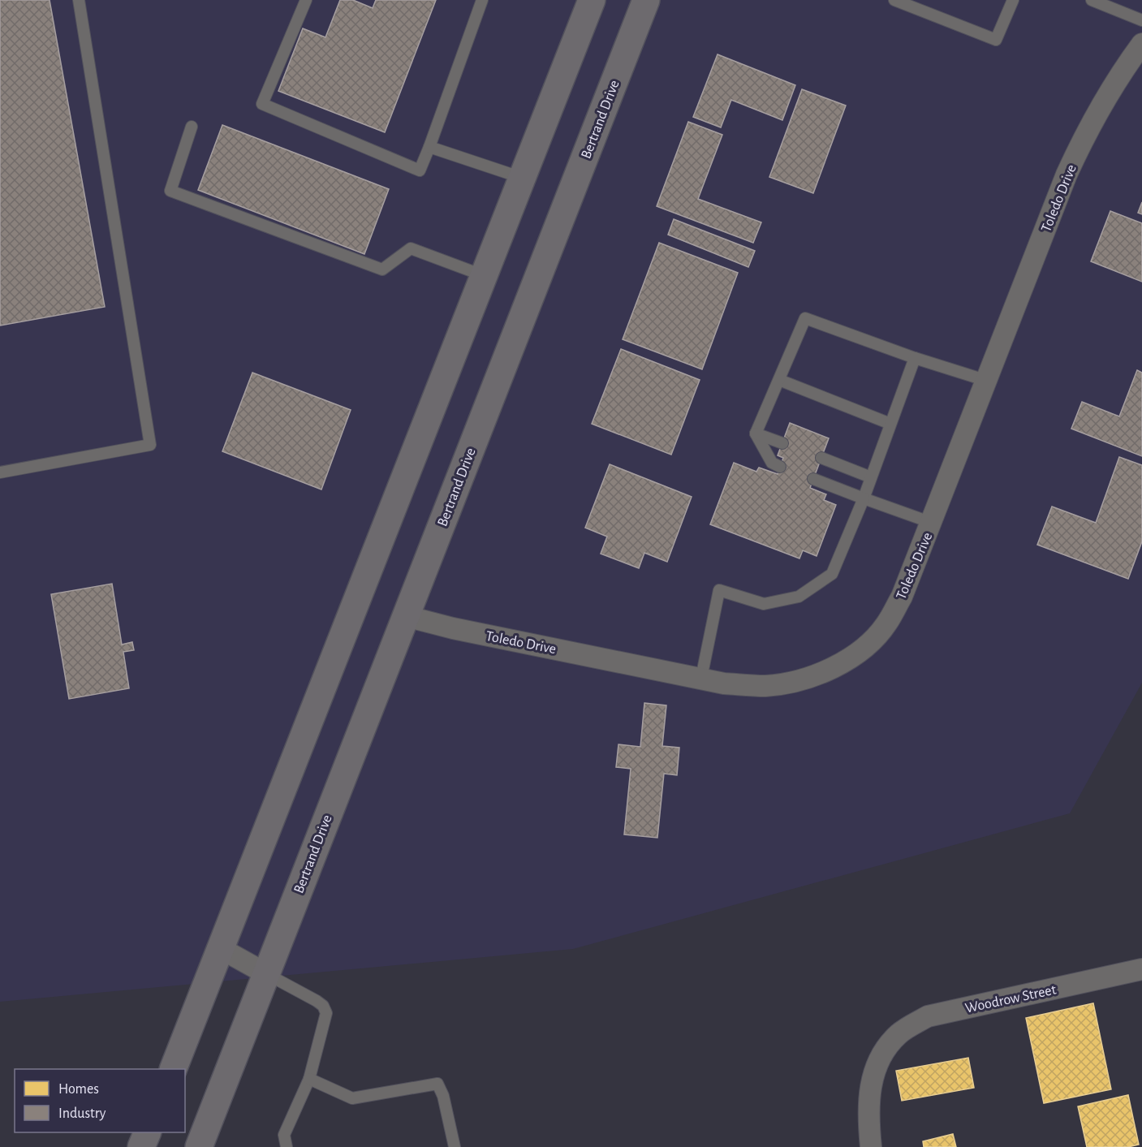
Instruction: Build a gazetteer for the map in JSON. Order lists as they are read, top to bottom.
{
  "streets": {
    "main road": ["Bertrand Drive"],
    "street": ["Toledo Drive", "Woodrow Street"]
  },
  "crossings": [
    ["Bertrand Drive", "Toledo Drive"]
  ],
  "legend": ["Homes", "Industry"]
}
